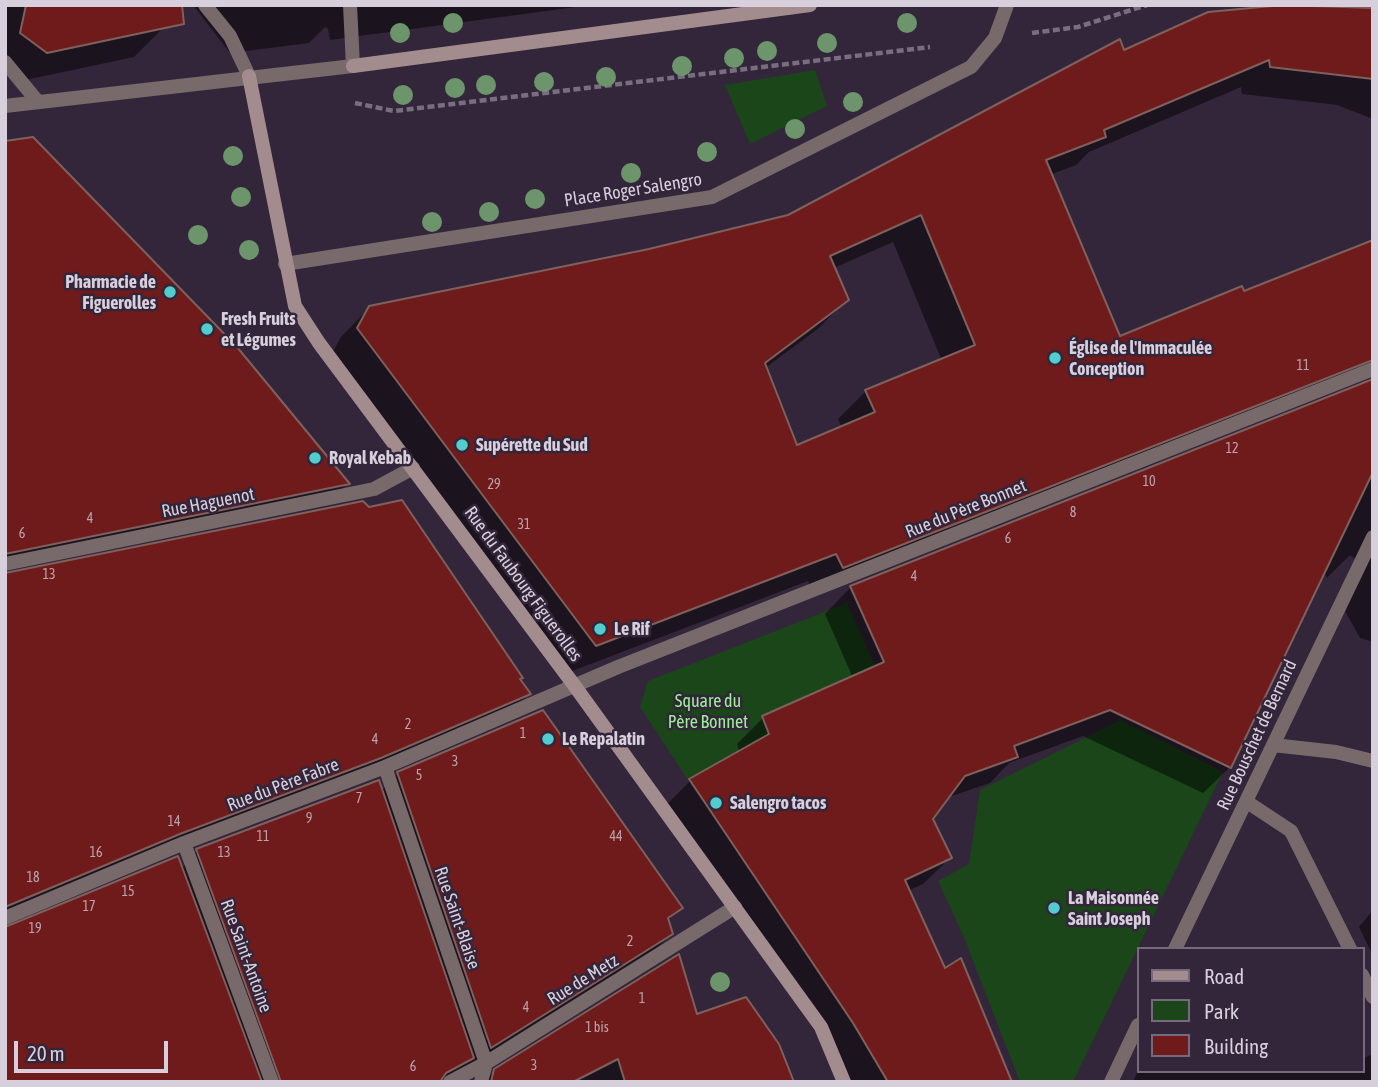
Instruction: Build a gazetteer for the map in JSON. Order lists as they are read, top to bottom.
{
  "streets": {
    "street": [
      "Place Roger Salengro",
      "Rue Haguenot",
      "Rue du Père Bonnet",
      "Rue du Faubourg Figuerolles",
      "Rue Bouschet de Bernard",
      "Rue du Père Fabre",
      "Rue Saint-Blaise",
      "Rue Saint-Antoine",
      "Rue de Metz"
    ]
  },
  "crossings": [
    ["Place Roger Salengro", "Rue du Faubourg Figuerolles"],
    ["Rue Haguenot", "Rue du Faubourg Figuerolles"],
    ["Rue du Père Bonnet", "Rue du Faubourg Figuerolles"],
    ["Rue du Père Bonnet", "Rue du Père Fabre"],
    ["Rue du Faubourg Figuerolles", "Rue du Père Fabre"],
    ["Rue du Faubourg Figuerolles", "Rue de Metz"],
    ["Rue du Père Fabre", "Rue Saint-Blaise"],
    ["Rue du Père Fabre", "Rue Saint-Antoine"],
    ["Rue Saint-Blaise", "Rue de Metz"]
  ],
  "parks": ["Square du Père Bonnet"],
  "places": [
    "Pharmacie de Figuerolles",
    "Fresh Fruits et Légumes",
    "Église de l'Immaculée Conception",
    "Supérette du Sud",
    "Royal Kebab",
    "Le Rif",
    "Le Repalatin",
    "Salengro tacos",
    "La Maisonnée Saint Joseph"
  ],
  "house_numbers": [
    "11",
    "12",
    "10",
    "29",
    "8",
    "4",
    "31",
    "6",
    "6",
    "13",
    "4",
    "2",
    "1",
    "4",
    "3",
    "5",
    "7",
    "9",
    "14",
    "11",
    "44",
    "16",
    "13",
    "18",
    "15",
    "17",
    "19",
    "2",
    "1",
    "4",
    "1 bis",
    "3",
    "6"
  ],
  "legend": ["Road", "Park", "Building"],
  "scale_bar": "20 m"
}
